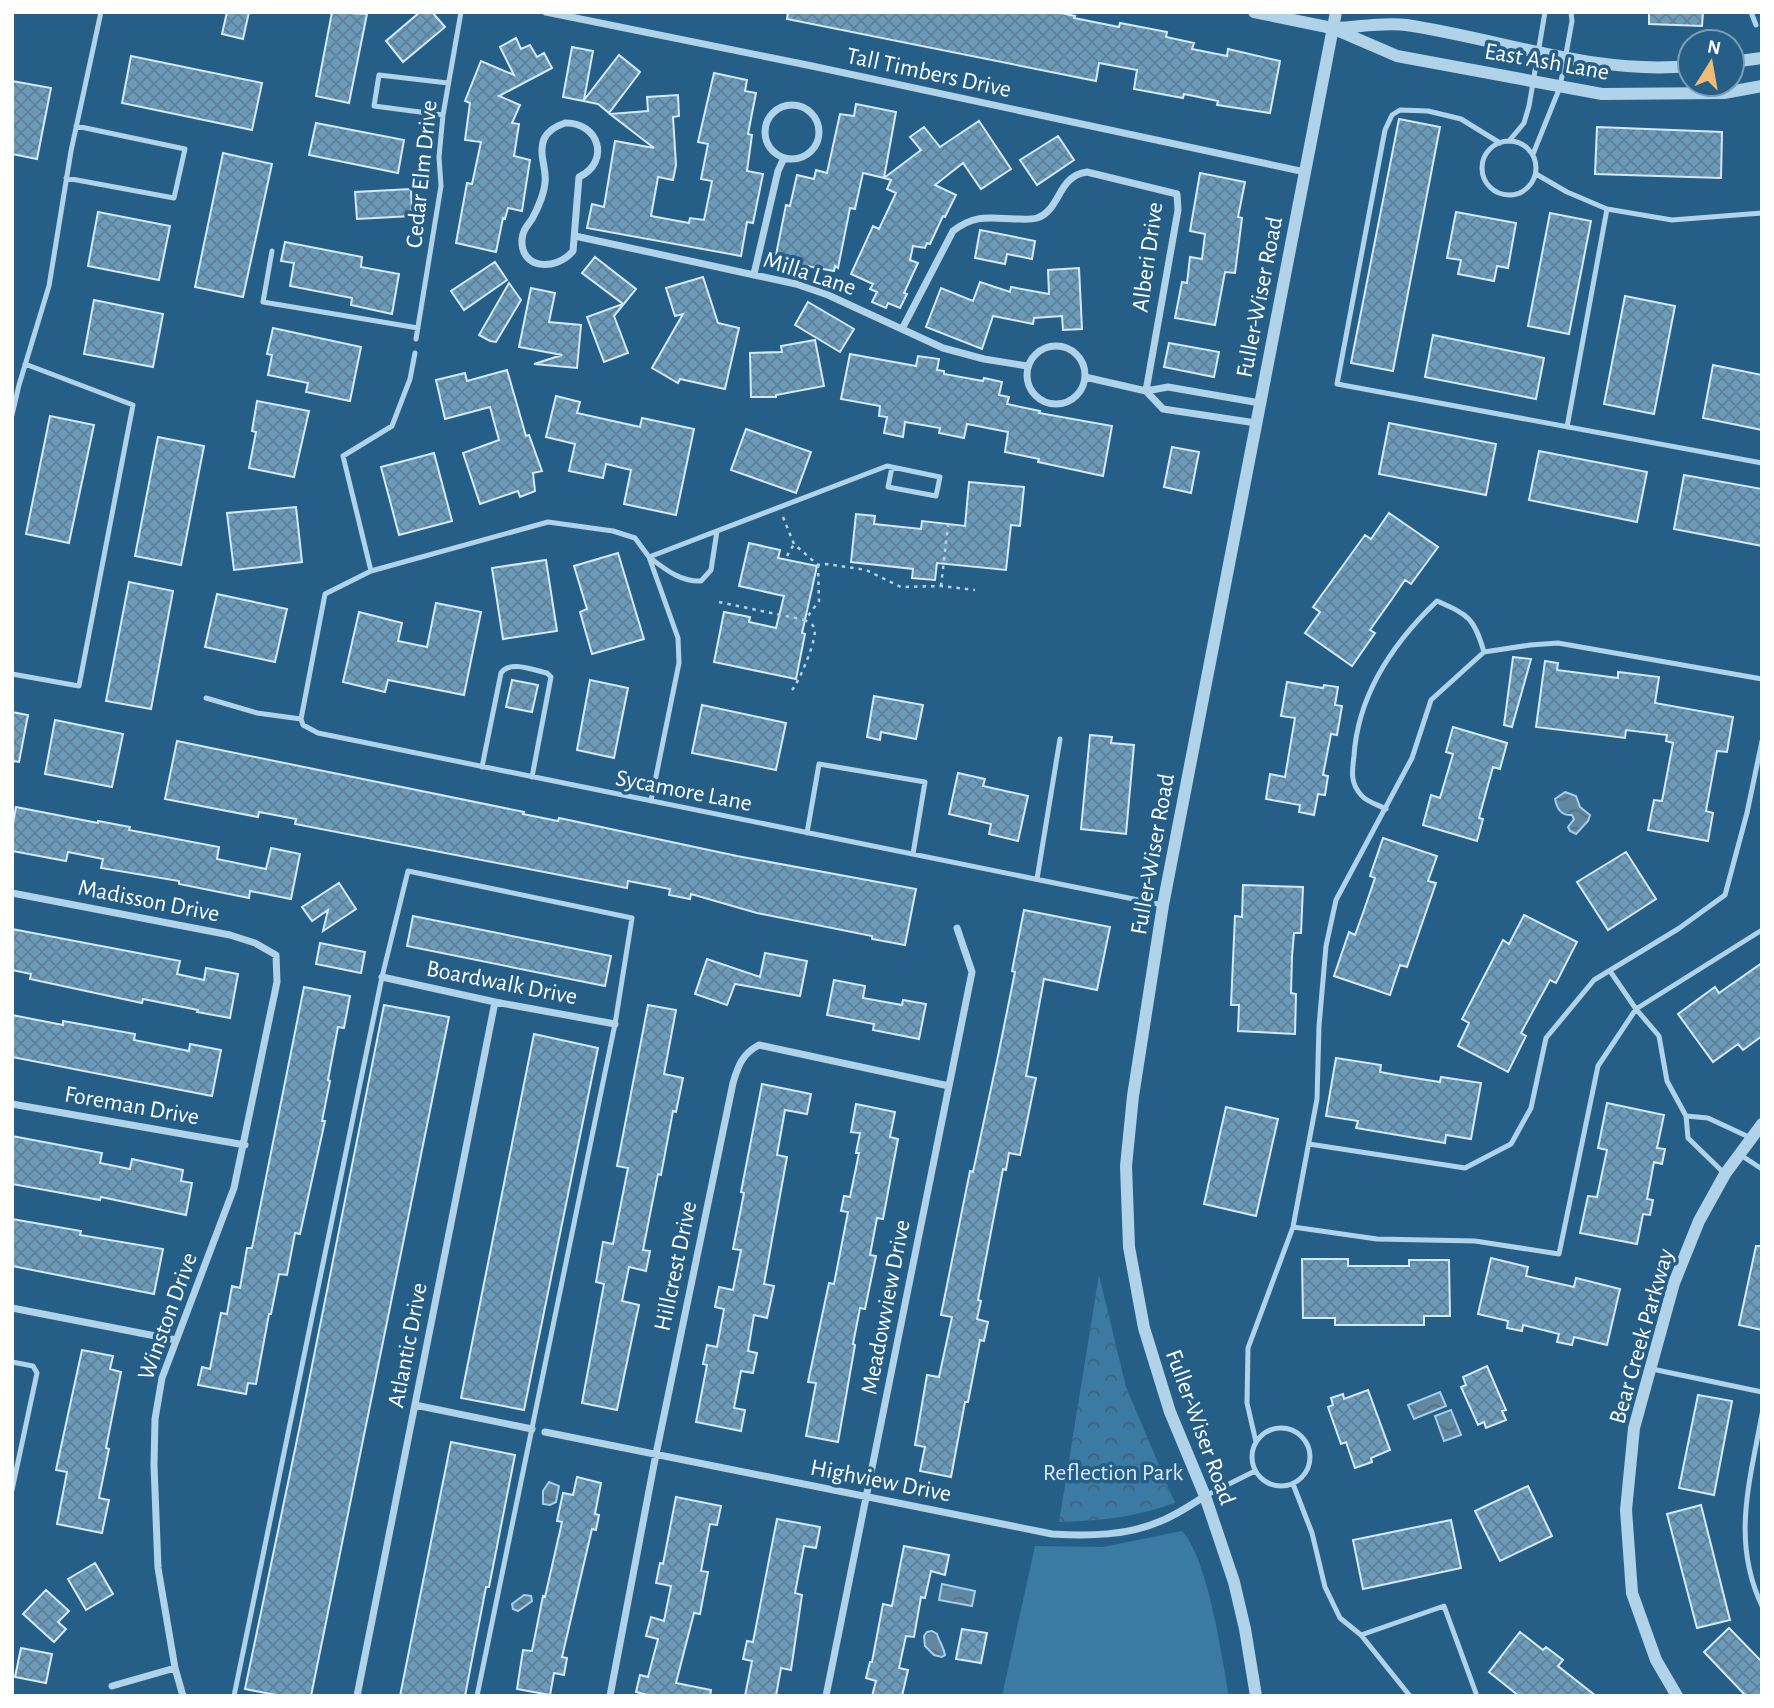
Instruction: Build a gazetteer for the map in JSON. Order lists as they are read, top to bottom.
{
  "streets": {
    "street": [
      "East Ash Lane",
      "Tall Timbers Drive",
      "Alberi Drive",
      "Milla Lane",
      "Fuller-Wiser Road",
      "Madisson Drive",
      "Boardwalk Drive",
      "Foreman Drive",
      "Hillcrest Drive",
      "Meadowview Drive",
      "Winston Drive",
      "Bear Creek Parkway",
      "Atlantic Drive",
      "Highview Drive"
    ],
    "lane": ["Cedar Elm Drive", "Sycamore Lane"]
  },
  "crossings": [
    ["East Ash Lane", "Fuller-Wiser Road"],
    ["Tall Timbers Drive", "Fuller-Wiser Road"],
    ["Alberi Drive", "Milla Lane"],
    ["Fuller-Wiser Road", "Sycamore Lane"],
    ["Fuller-Wiser Road", "Highview Drive"],
    ["Madisson Drive", "Winston Drive"],
    ["Boardwalk Drive", "Atlantic Drive"],
    ["Foreman Drive", "Winston Drive"],
    ["Hillcrest Drive", "Meadowview Drive"],
    ["Hillcrest Drive", "Highview Drive"],
    ["Meadowview Drive", "Highview Drive"]
  ],
  "parks": ["Reflection Park"],
  "north": "top"
}
